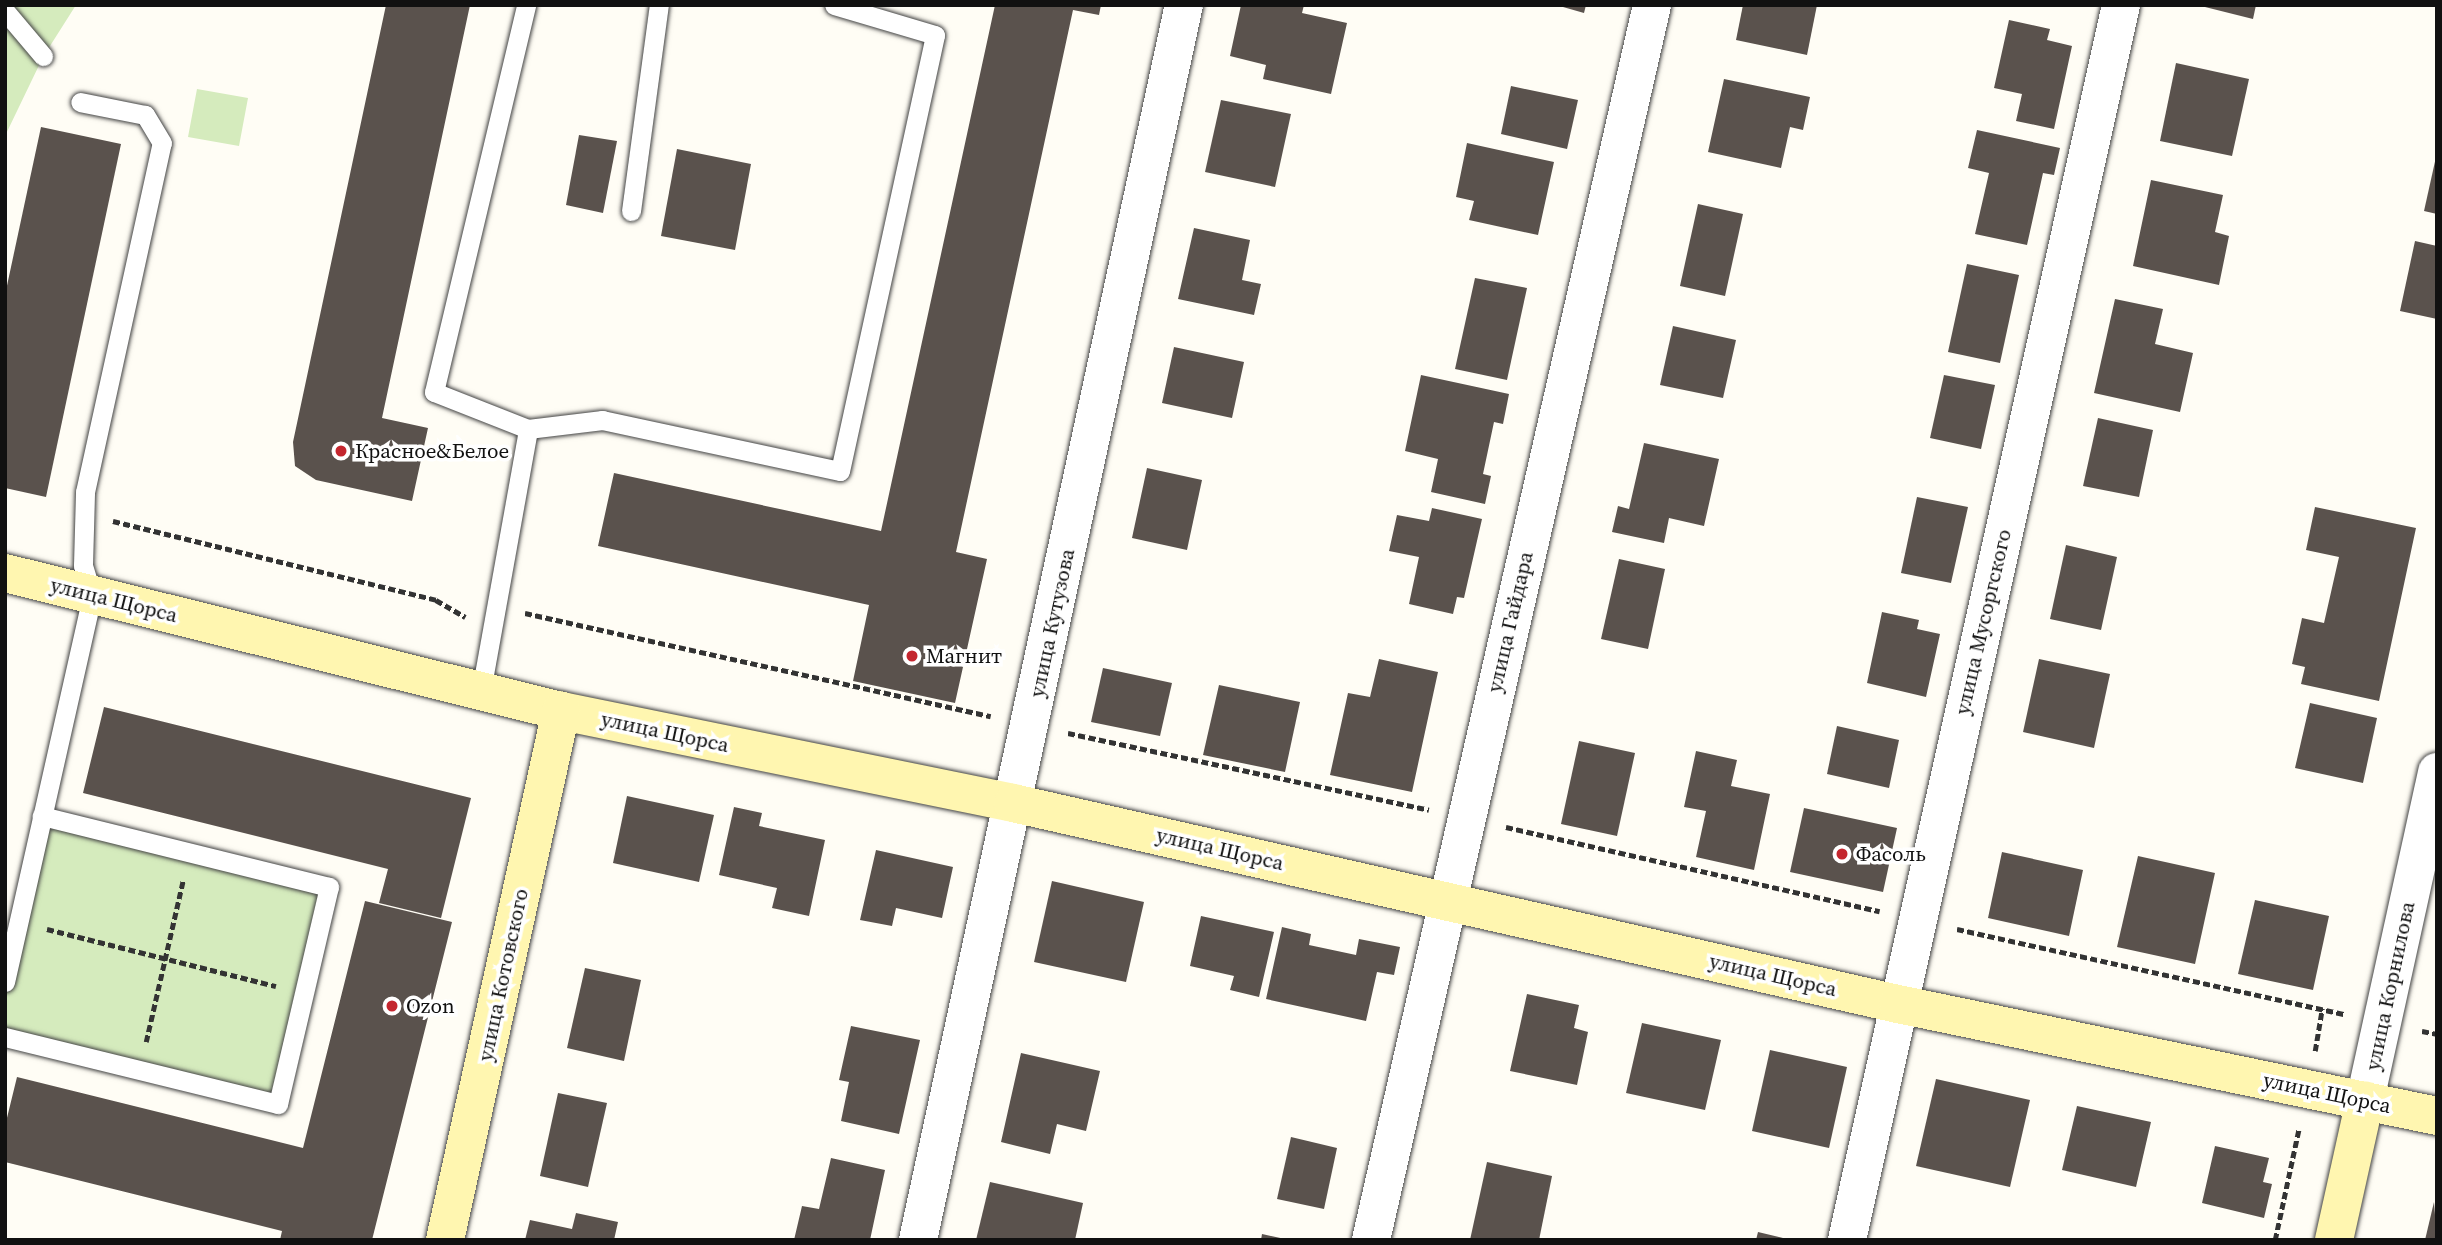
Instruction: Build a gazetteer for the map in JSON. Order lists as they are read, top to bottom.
{
  "streets": {
    "street": [
      "улица Щорса",
      "улица Гайдара",
      "улица Мусоргского",
      "улица Кутузова",
      "улица Котовского",
      "улица Корнилова"
    ]
  },
  "crossings": [
    ["улица Щорса", "улица Гайдара"],
    ["улица Щорса", "улица Мусоргского"],
    ["улица Щорса", "улица Кутузова"],
    ["улица Щорса", "улица Котовского"],
    ["улица Щорса", "улица Корнилова"]
  ],
  "places": [
    "Красное&Белое",
    "Магнит",
    "Фасоль",
    "Ozon"
  ]
}
